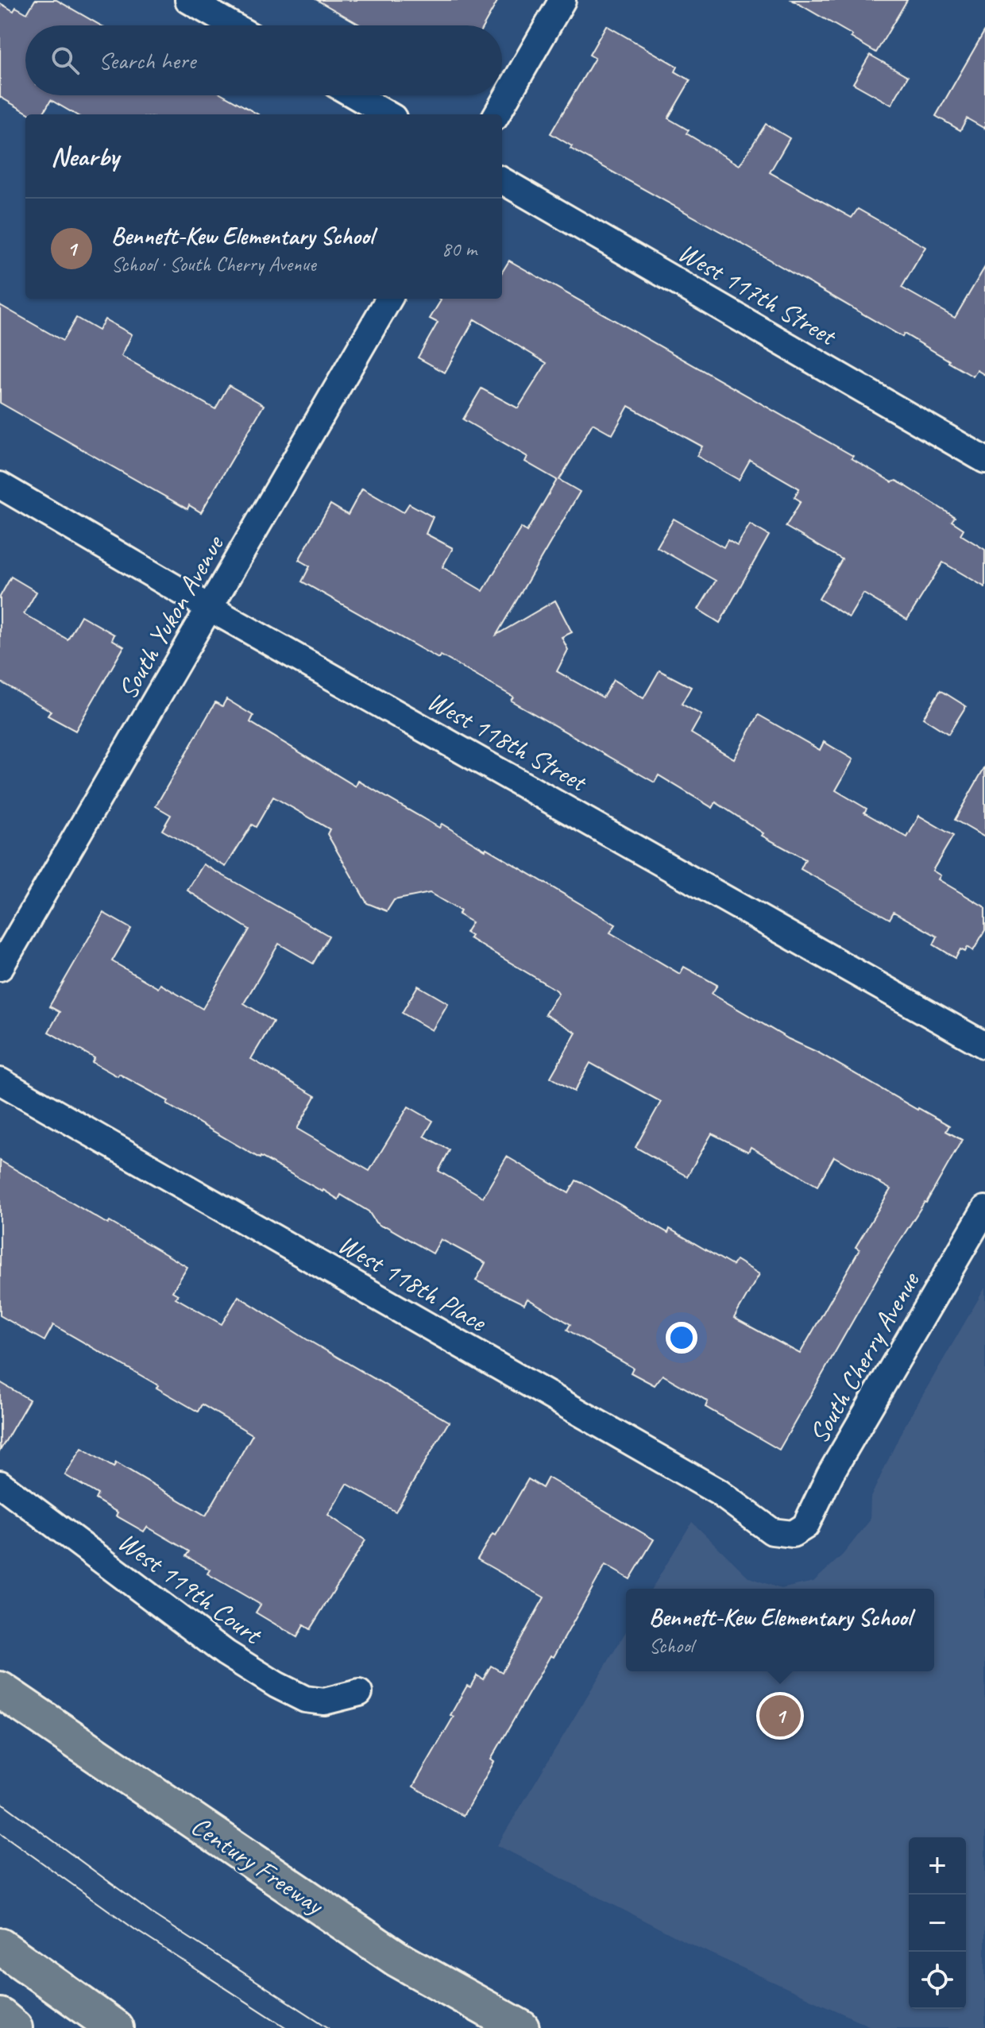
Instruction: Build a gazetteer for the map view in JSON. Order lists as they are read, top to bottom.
{
  "streets": {
    "highway": ["Century Freeway"],
    "street": [
      "West 117th Street",
      "South Yukon Avenue",
      "West 118th Street",
      "West 118th Place",
      "South Cherry Avenue",
      "West 119th Court"
    ]
  },
  "crossings": [
    ["South Yukon Avenue", "West 118th Street"],
    ["West 118th Place", "South Cherry Avenue"]
  ],
  "page": {
    "search": "Search here",
    "heading": "Nearby",
    "list": [
      {
        "mark": "1",
        "name": "Bennett-Kew Elementary School",
        "note": "School · South Cherry Avenue",
        "value": "80 m"
      }
    ],
    "popup": ["Bennett-Kew Elementary School", "School"],
    "pins": "1",
    "map_buttons": ["+", "−"]
  }
}
